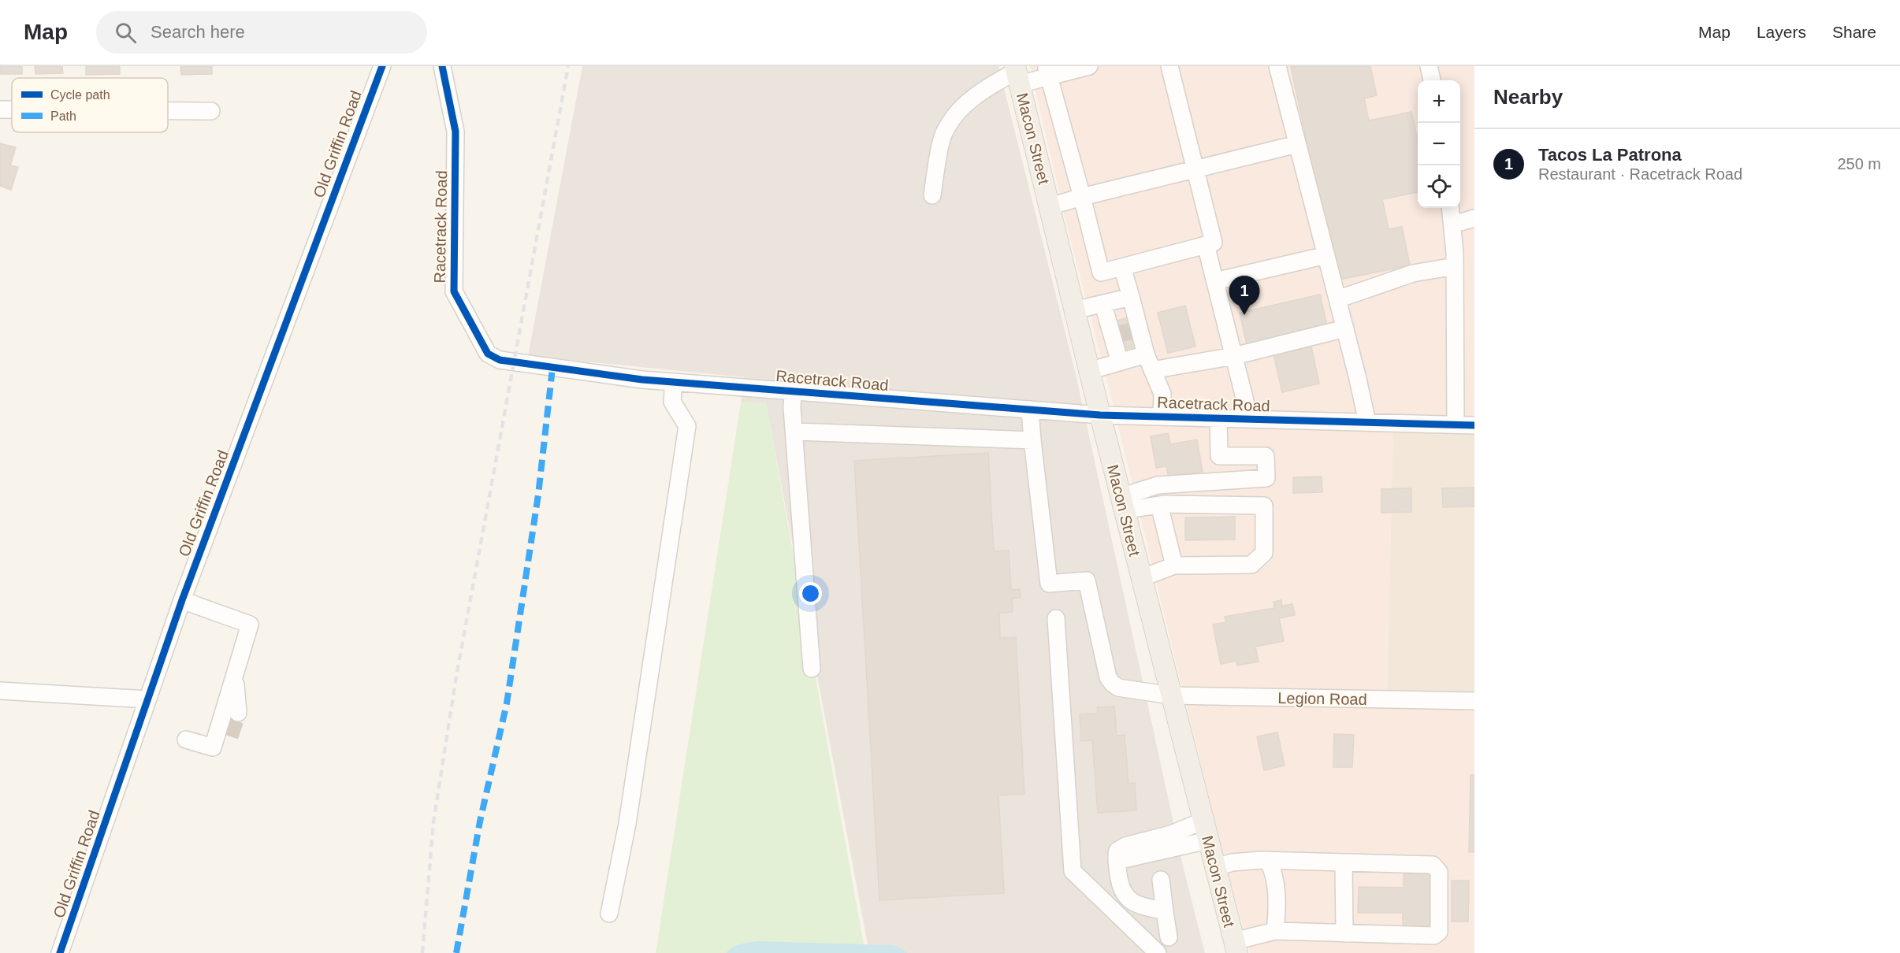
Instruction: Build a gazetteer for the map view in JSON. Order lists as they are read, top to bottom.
{
  "streets": {
    "main road": ["Macon Street"],
    "street": ["Old Griffin Road", "Racetrack Road", "Legion Road"]
  },
  "crossings": [
    ["Macon Street", "Racetrack Road"],
    ["Macon Street", "Legion Road"]
  ],
  "legend": ["Cycle path", "Path"],
  "page": {
    "header": "Map",
    "search": "Search here",
    "nav": ["Map", "Layers", "Share"],
    "heading": "Nearby",
    "map_buttons": ["+", "−"],
    "list": [
      {
        "mark": "1",
        "name": "Tacos La Patrona",
        "note": "Restaurant · Racetrack Road",
        "value": "250 m"
      }
    ],
    "pins": "1"
  }
}
